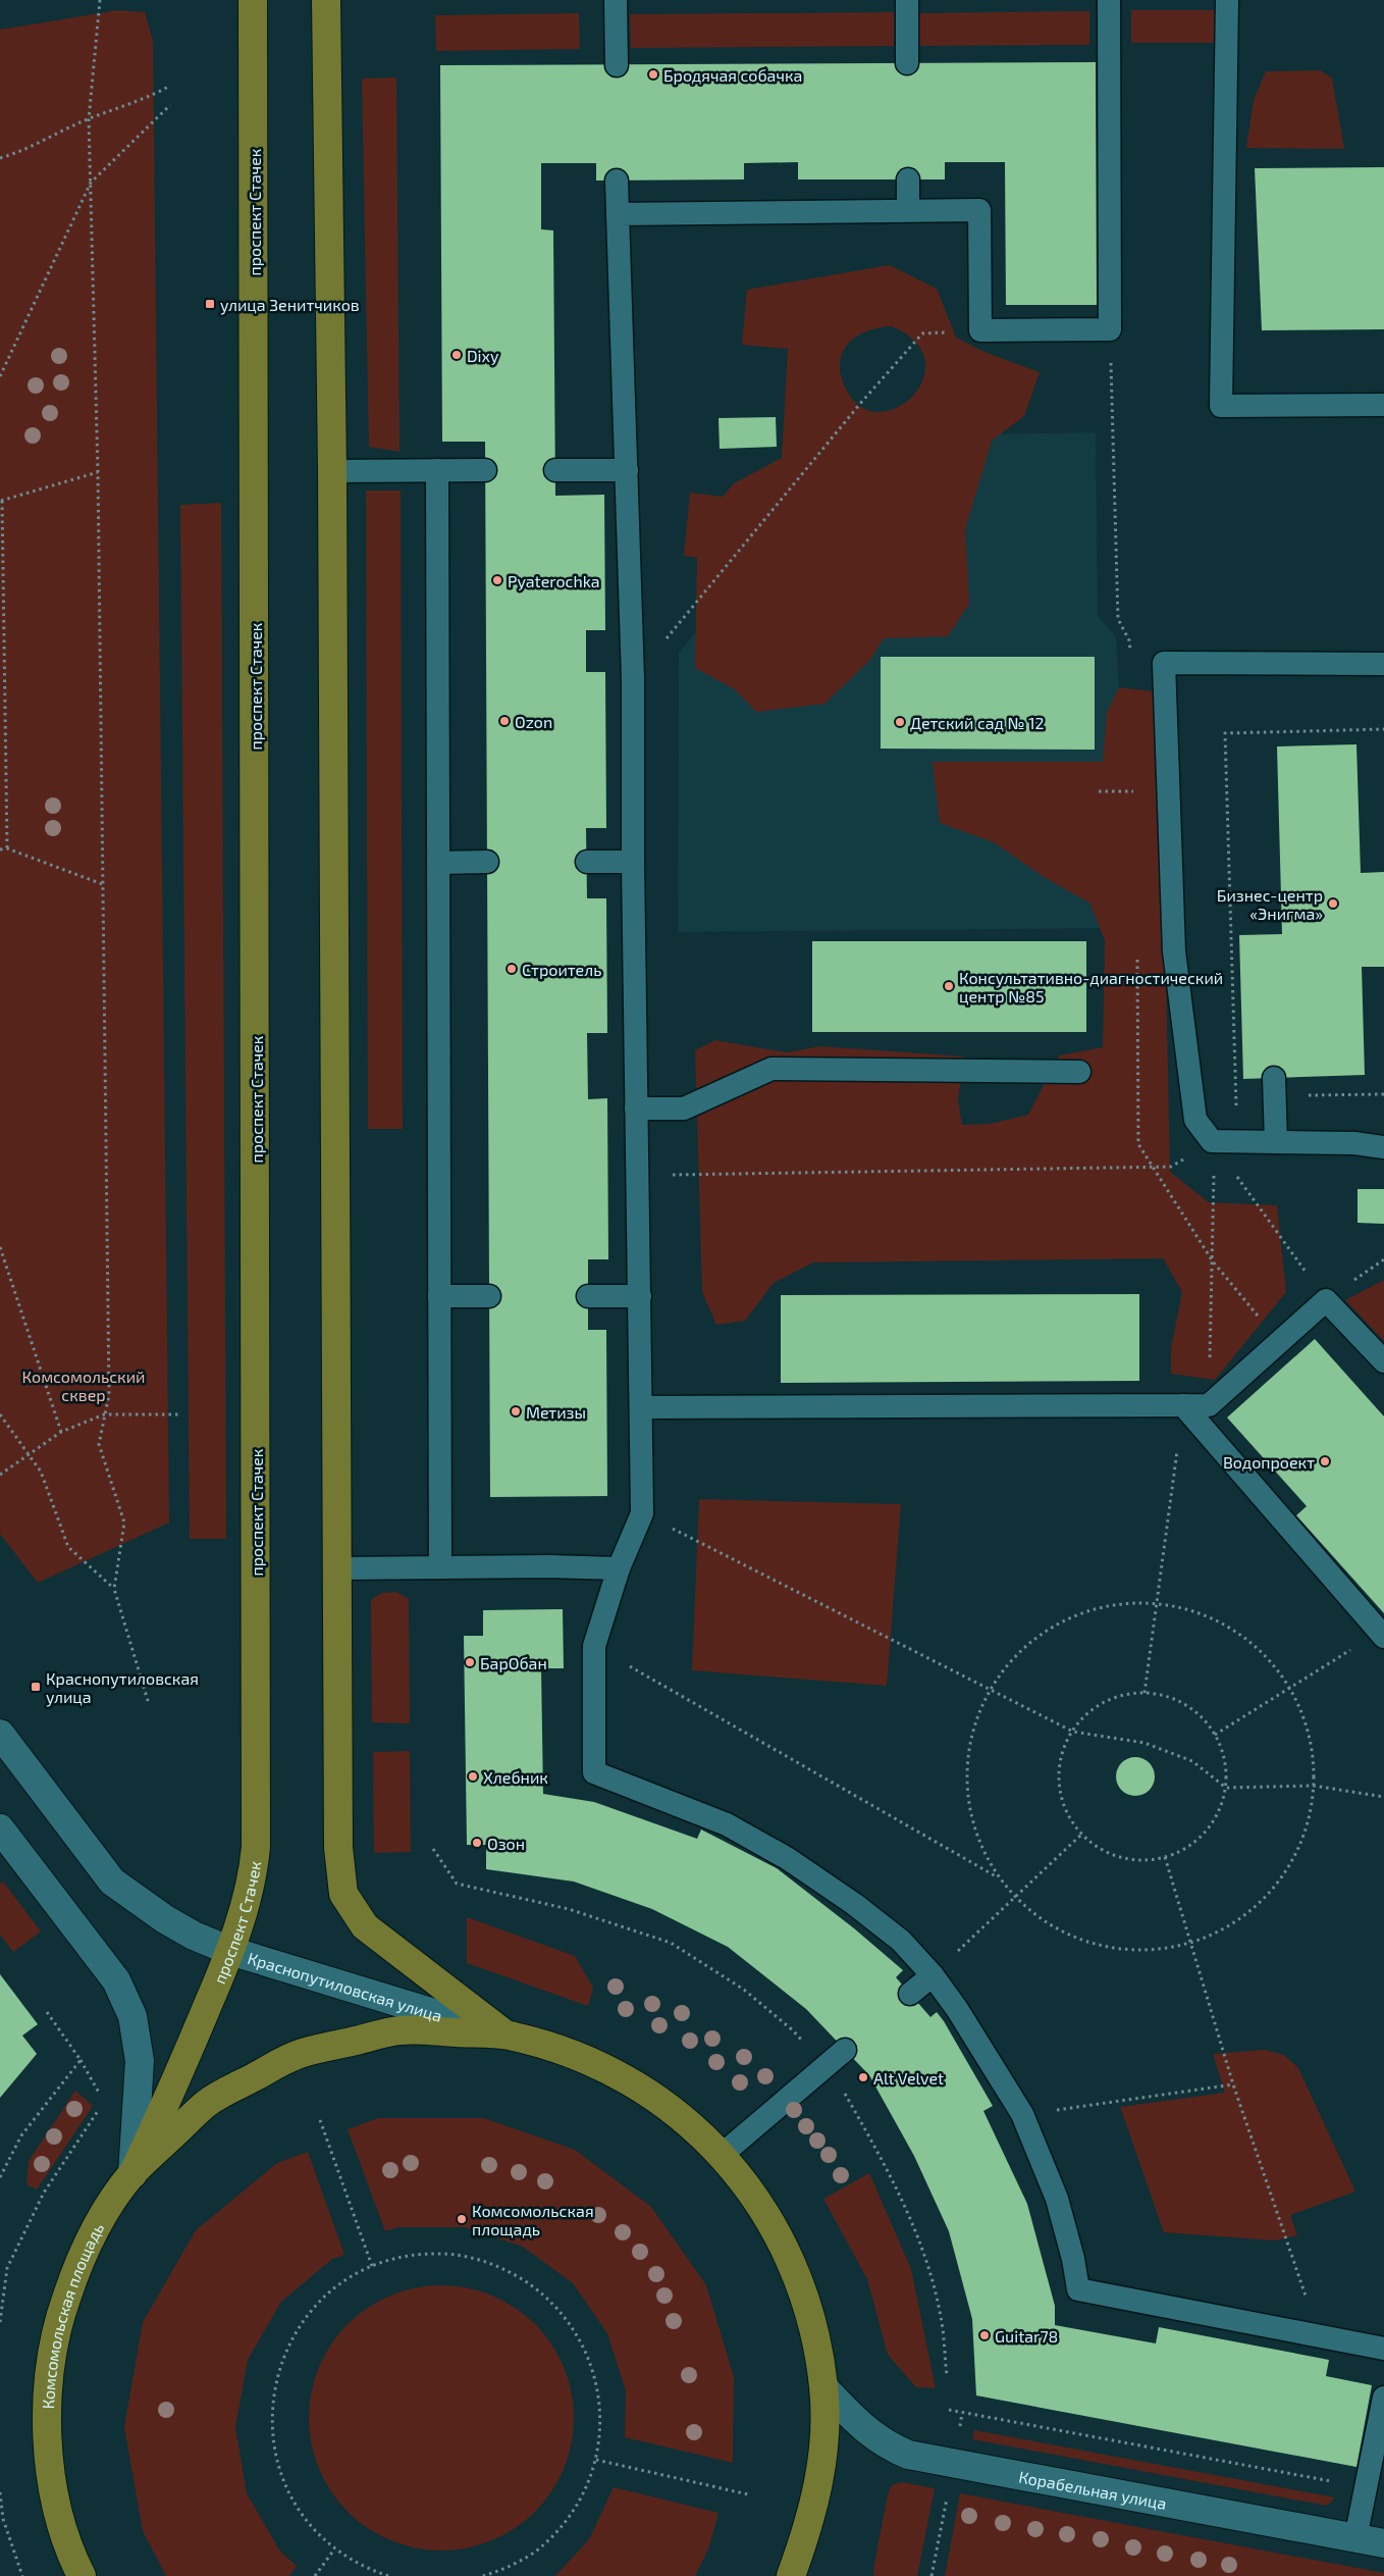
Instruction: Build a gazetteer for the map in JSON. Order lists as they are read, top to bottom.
{
  "streets": {
    "main road": ["проспект Стачек", "Комсомольская площадь"],
    "street": ["Краснопутиловская улица", "Корабельная улица"]
  },
  "crossings": [
    ["проспект Стачек", "Краснопутиловская улица"],
    ["проспект Стачек", "Комсомольская площадь"],
    ["Краснопутиловская улица", "Комсомольская площадь"],
    ["Комсомольская площадь", "Корабельная улица"]
  ],
  "parks": ["Комсомольский сквер"],
  "places": {
    "other": [
      "Бродячая собачка",
      "Dixy",
      "Pyaterochka",
      "Ozon",
      "Детский сад № 12",
      "Бизнес-центр «Энигма»",
      "Строитель",
      "Консультативно-диагностический центр №85",
      "Метизы",
      "Водопроект",
      "БарОбан",
      "Хлебник",
      "Озон",
      "Alt Velvet",
      "Комсомольская площадь",
      "Guitar78"
    ],
    "transit": ["улица Зенитчиков", "Краснопутиловская улица"]
  }
}
